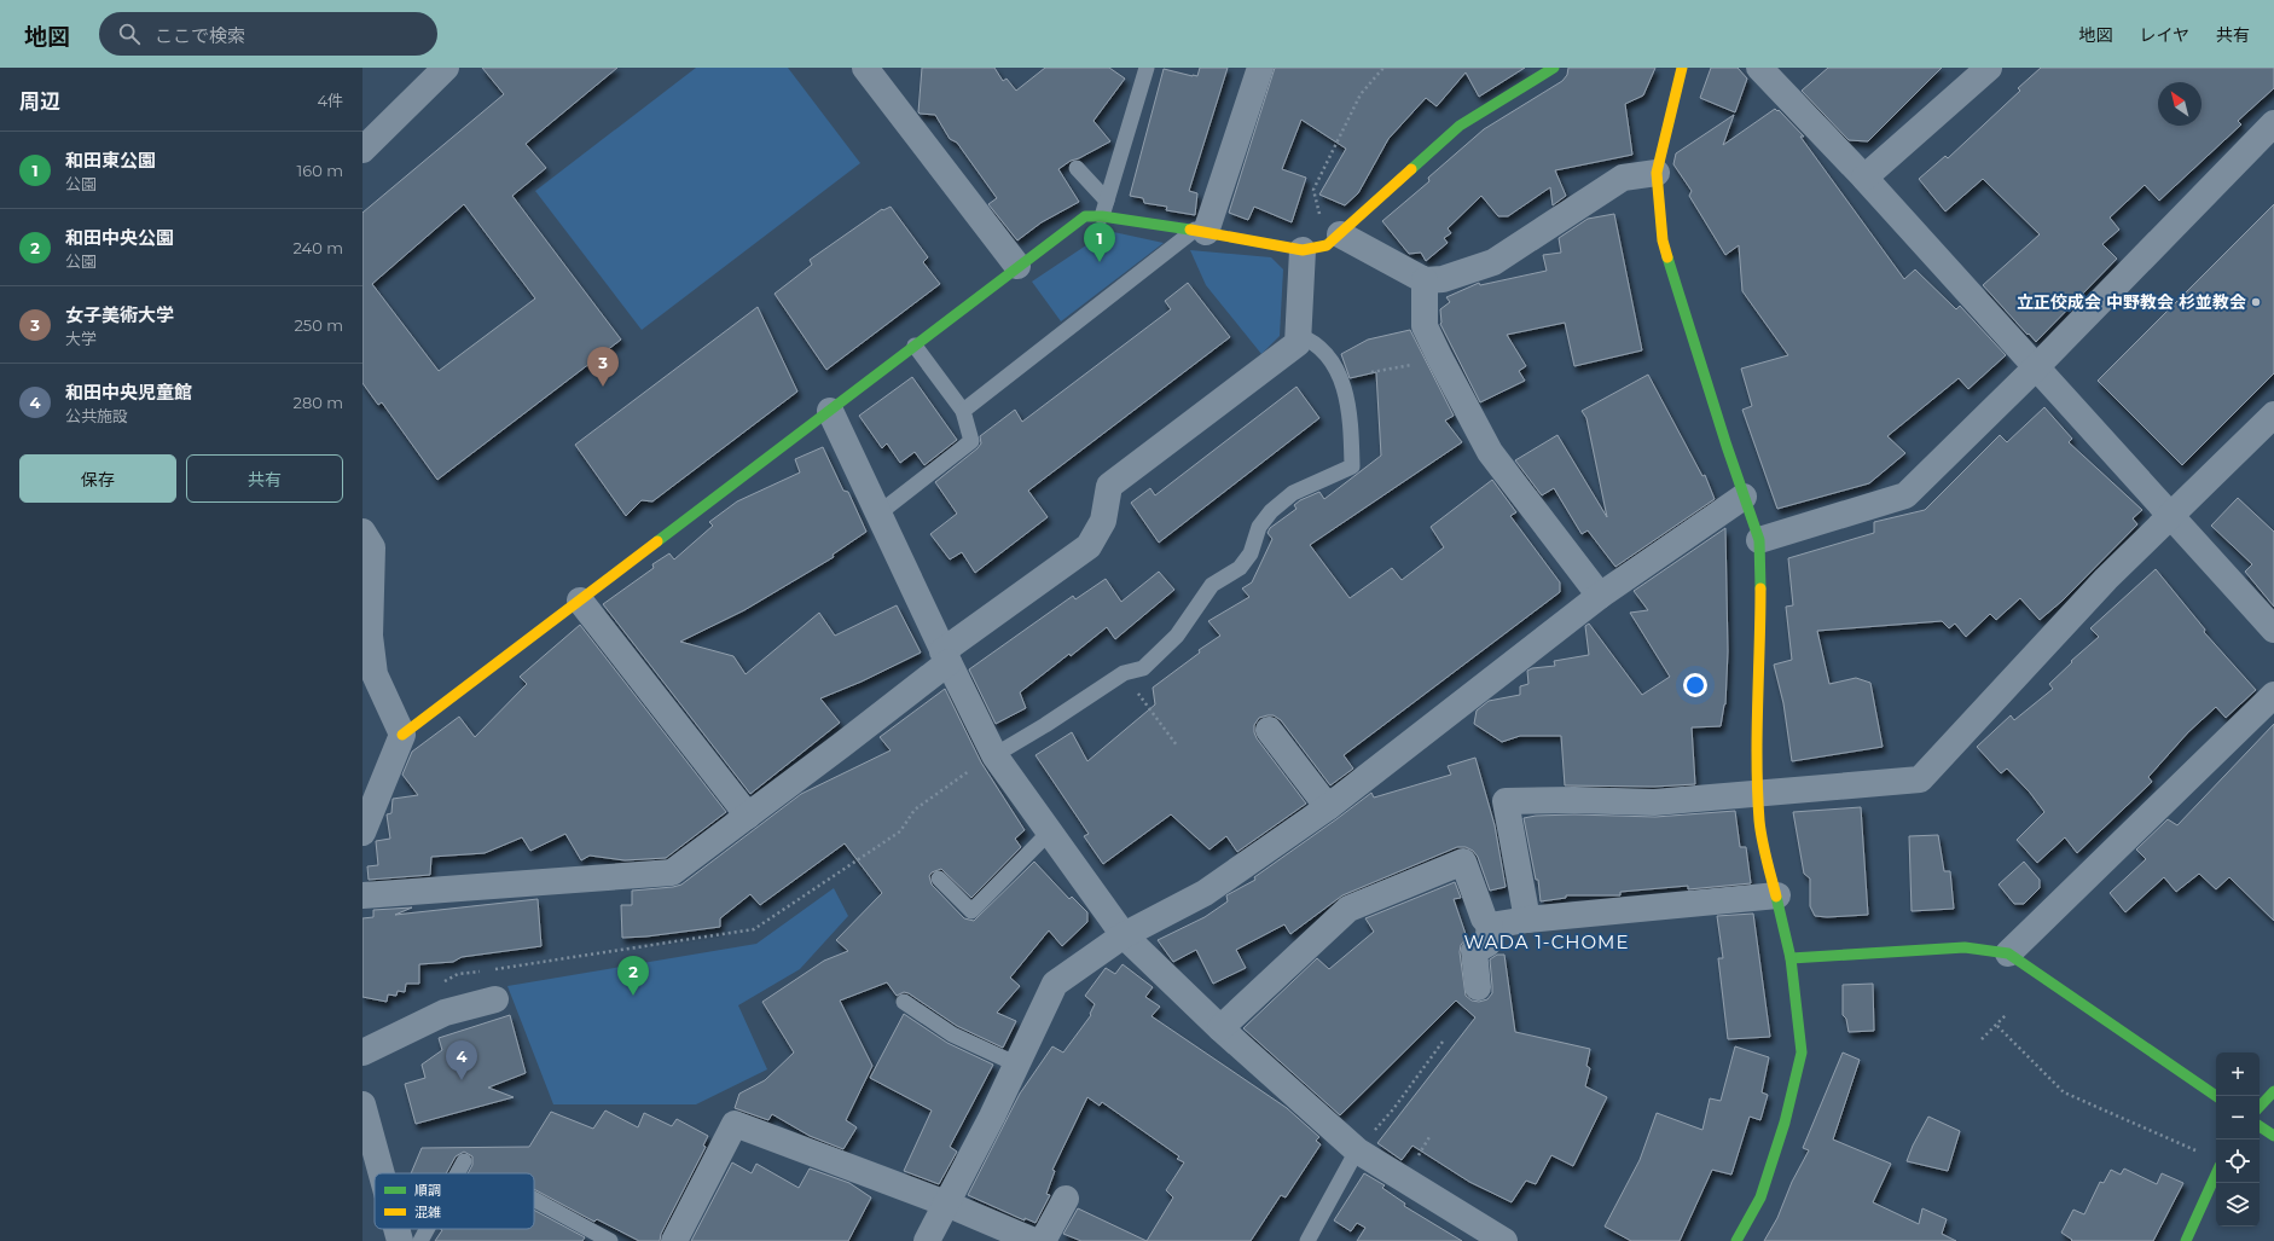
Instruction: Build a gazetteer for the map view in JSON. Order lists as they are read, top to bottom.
{
  "districts": ["WADA 1-CHOME"],
  "places": ["立正佼成会 中野教会 杉並教会"],
  "legend": ["順調", "混雑"],
  "north": "top left",
  "page": {
    "header": "地図",
    "search": "ここで検索",
    "nav": ["地図", "レイヤ", "共有"],
    "heading": ["周辺", "4件"],
    "list": [
      {
        "mark": "1",
        "name": "和田東公園",
        "note": "公園",
        "value": "160 m"
      },
      {
        "mark": "2",
        "name": "和田中央公園",
        "note": "公園",
        "value": "240 m"
      },
      {
        "mark": "3",
        "name": "女子美術大学",
        "note": "大学",
        "value": "250 m"
      },
      {
        "mark": "4",
        "name": "和田中央児童館",
        "note": "公共施設",
        "value": "280 m"
      }
    ],
    "pins": [
      "1",
      "3",
      "2",
      "4"
    ],
    "buttons": ["保存", "共有"],
    "map_buttons": ["+", "−"]
  }
}
